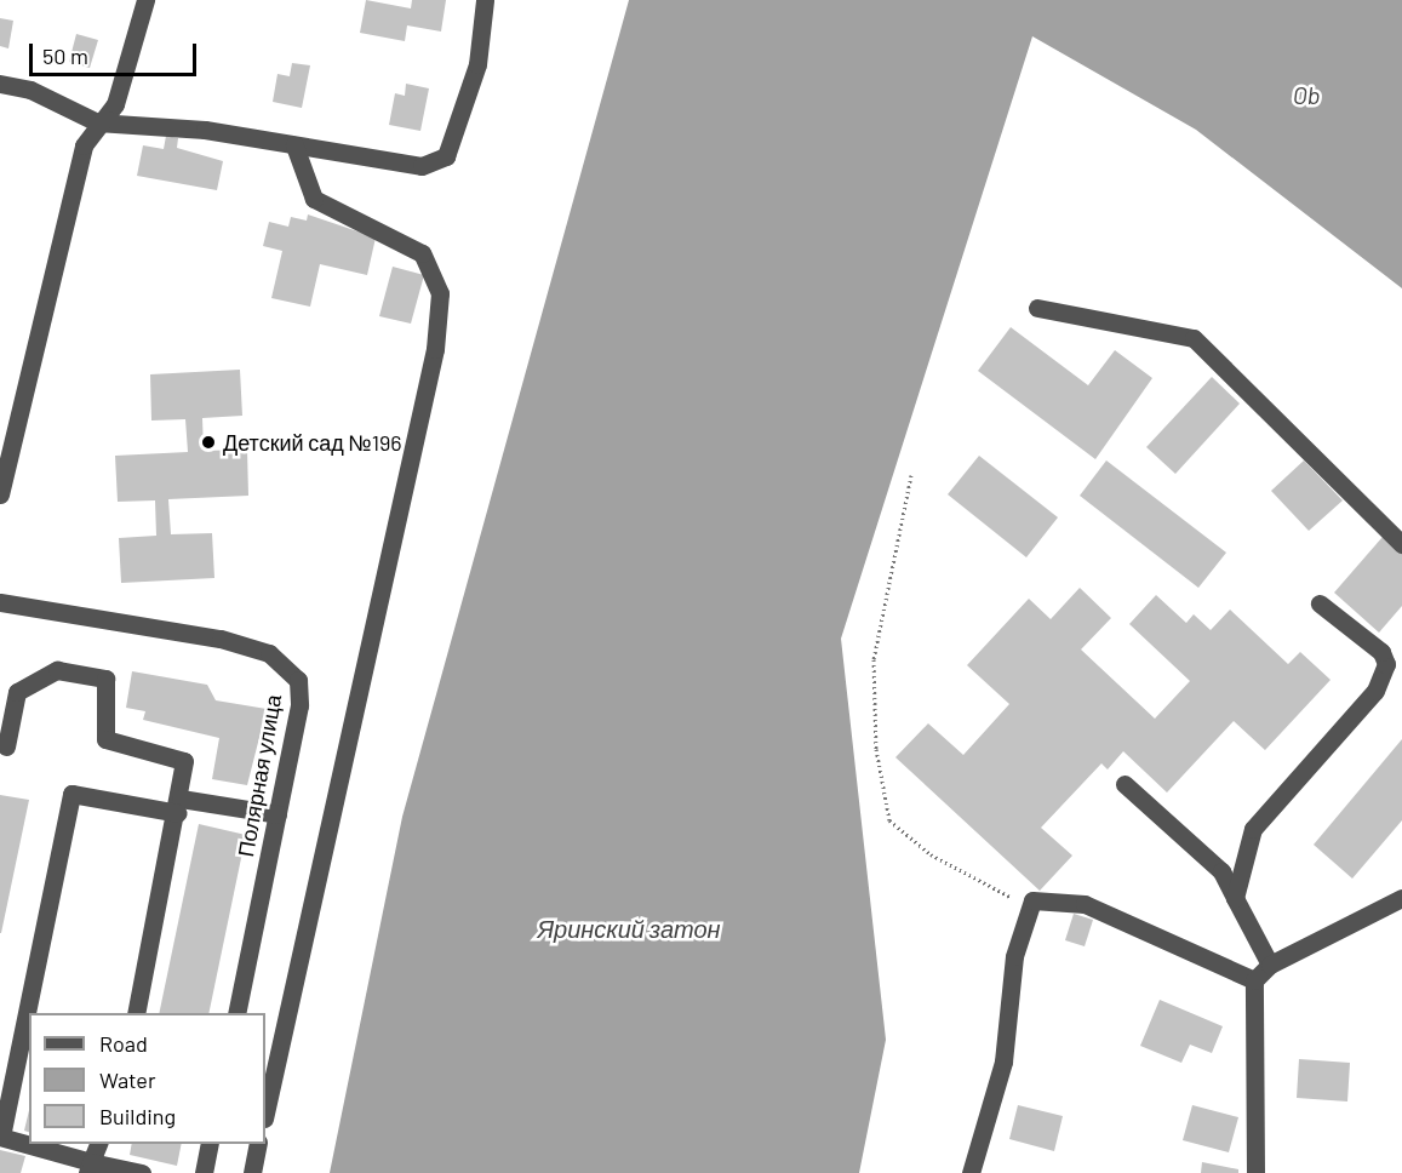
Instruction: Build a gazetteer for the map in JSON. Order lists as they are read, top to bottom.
{
  "streets": {
    "street": ["Полярная улица"]
  },
  "water": ["Ob", "Яринский затон"],
  "places": ["Детский сад №196"],
  "legend": ["Road", "Water", "Building"],
  "scale_bar": "50 m"
}
